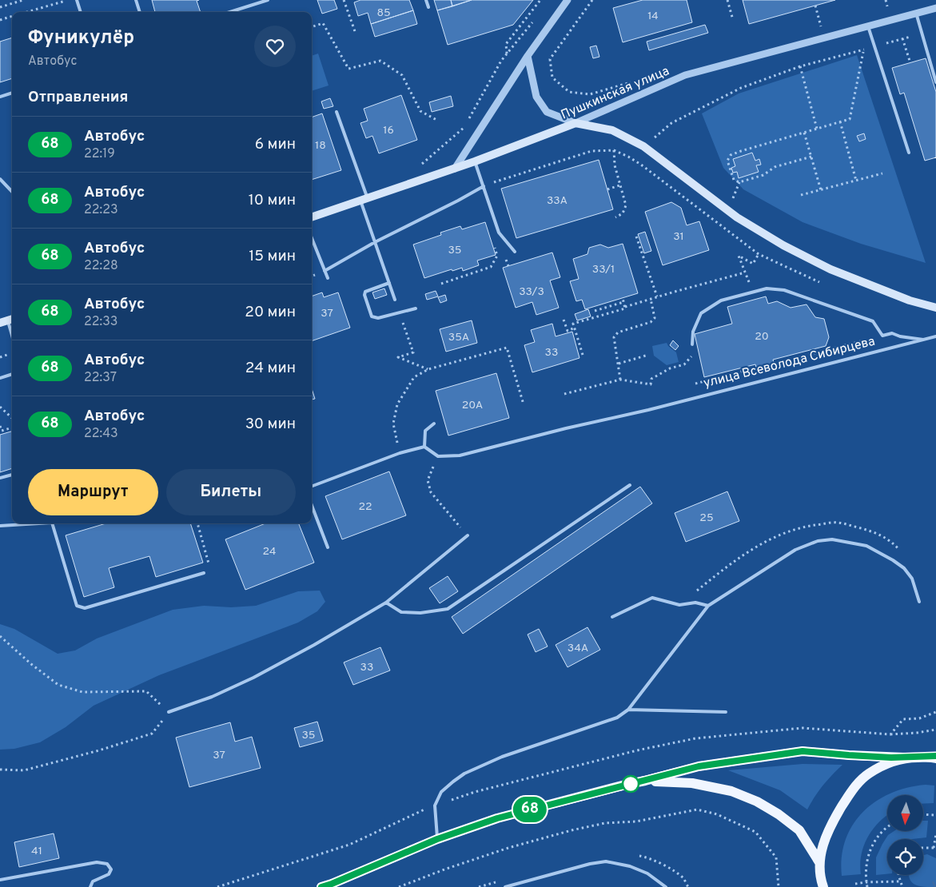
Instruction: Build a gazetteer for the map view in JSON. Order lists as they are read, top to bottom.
{
  "streets": {
    "main road": ["Пушкинская улица"],
    "lane": ["улица Всеволода Сибирцева"]
  },
  "lines": ["bus line 68"],
  "house_numbers": [
    "85",
    "14",
    "16",
    "18",
    "33А",
    "31",
    "35",
    "33/1",
    "33/3",
    "37",
    "20",
    "35А",
    "33",
    "20А",
    "22",
    "25",
    "24",
    "34А",
    "33",
    "35",
    "37",
    "41"
  ],
  "north": "bottom",
  "page": {
    "on_map": "68",
    "heading": [
      ["Фуникулёр", "Автобус"],
      "Отправления"
    ],
    "list": [
      {
        "mark": "68",
        "name": "Автобус",
        "note": "22:19",
        "value": "6 мин"
      },
      {
        "mark": "68",
        "name": "Автобус",
        "note": "22:23",
        "value": "10 мин"
      },
      {
        "mark": "68",
        "name": "Автобус",
        "note": "22:28",
        "value": "15 мин"
      },
      {
        "mark": "68",
        "name": "Автобус",
        "note": "22:33",
        "value": "20 мин"
      },
      {
        "mark": "68",
        "name": "Автобус",
        "note": "22:37",
        "value": "24 мин"
      },
      {
        "mark": "68",
        "name": "Автобус",
        "note": "22:43",
        "value": "30 мин"
      }
    ],
    "buttons": ["Маршрут", "Билеты"]
  }
}
